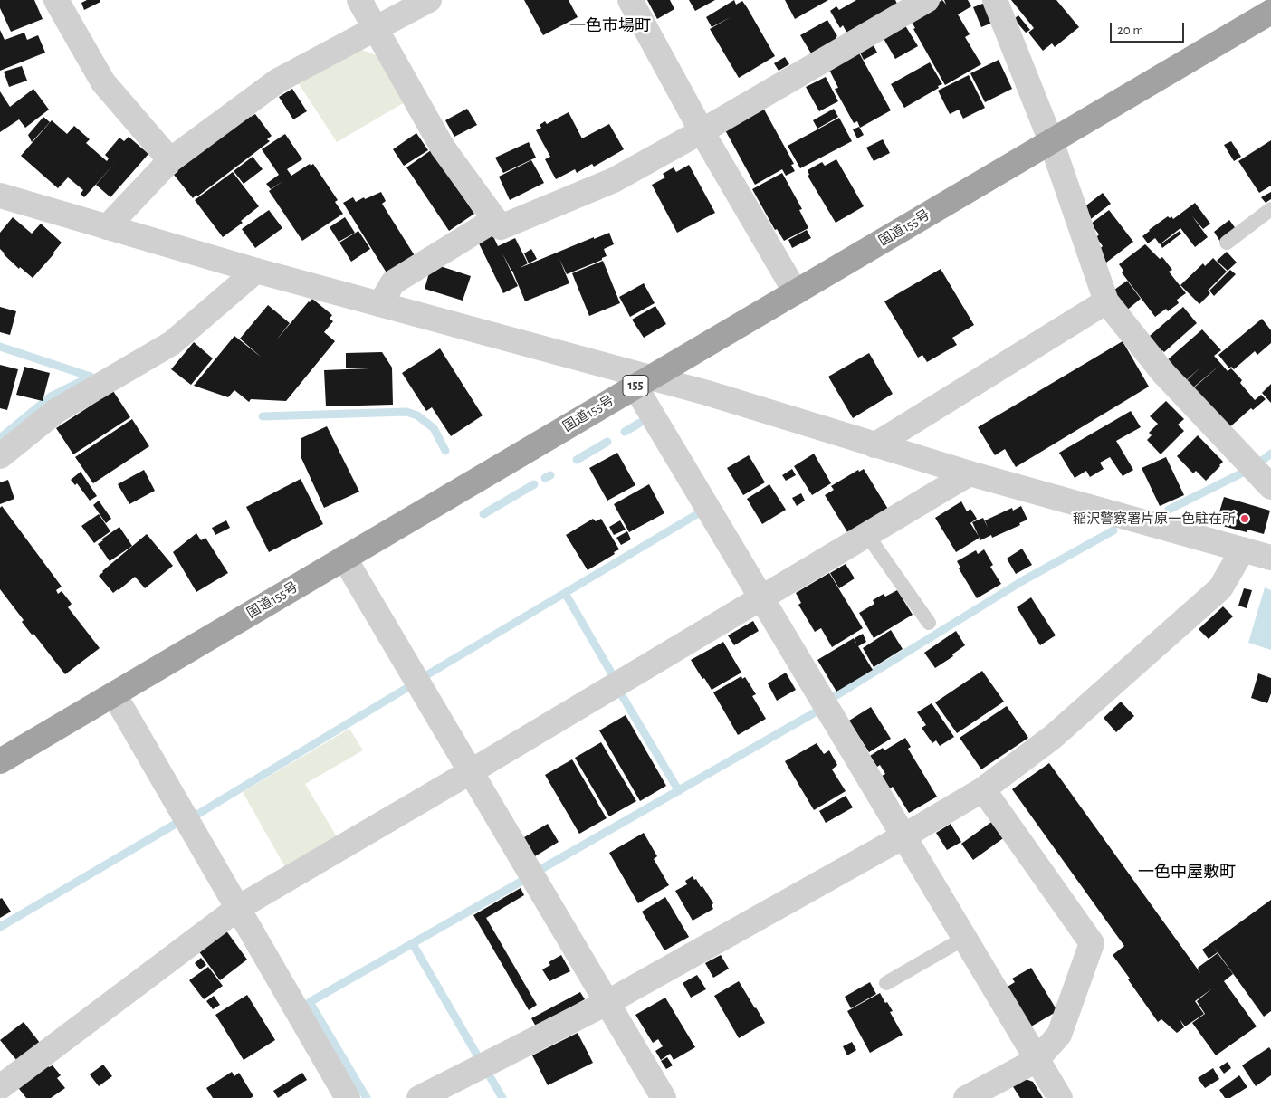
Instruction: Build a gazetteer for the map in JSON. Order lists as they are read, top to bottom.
{
  "streets": {
    "highway": ["国道155号", "155"]
  },
  "districts": ["一色市場町", "一色中屋敷町"],
  "places": ["稲沢警察署片原一色駐在所"],
  "scale_bar": "20 m"
}
